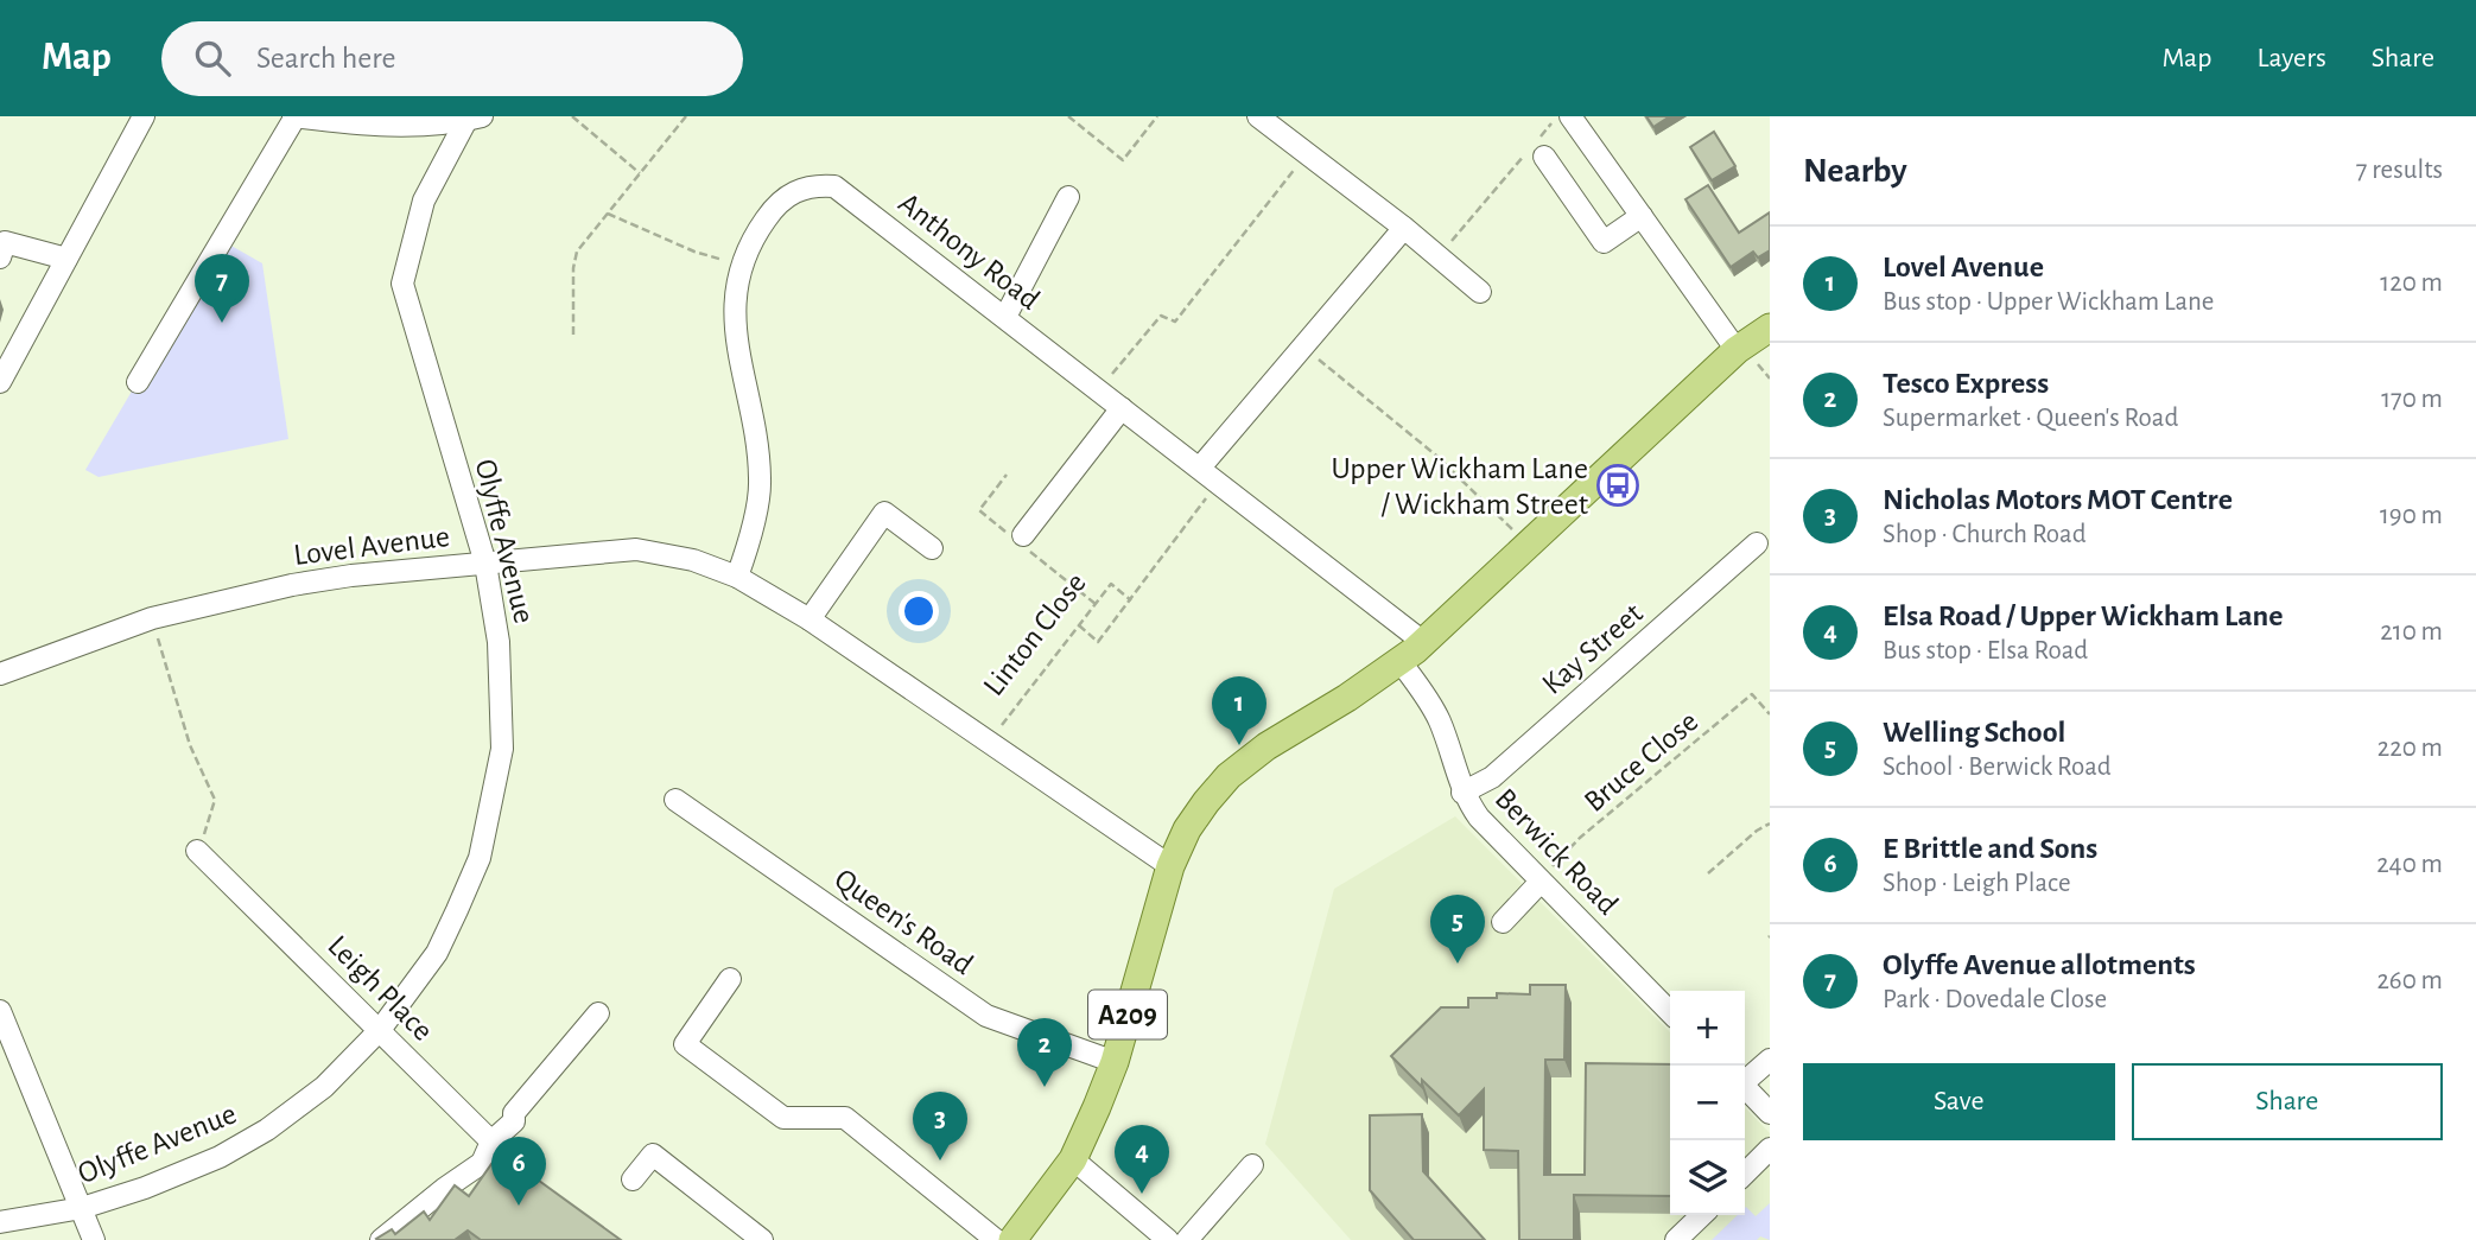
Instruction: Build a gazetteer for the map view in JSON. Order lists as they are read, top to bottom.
{
  "streets": {
    "main road": ["A209"],
    "street": [
      "Anthony Road",
      "Olyffe Avenue",
      "Lovel Avenue",
      "Kay Street",
      "Berwick Road",
      "Queen's Road",
      "Leigh Place"
    ],
    "path": ["Linton Close", "Bruce Close"]
  },
  "crossings": [
    ["Anthony Road", "Lovel Avenue"],
    ["Anthony Road", "Linton Close"],
    ["Anthony Road", "A209"],
    ["Olyffe Avenue", "Lovel Avenue"],
    ["Olyffe Avenue", "Leigh Place"],
    ["Lovel Avenue", "Linton Close"],
    ["Lovel Avenue", "A209"],
    ["Kay Street", "Berwick Road"],
    ["Bruce Close", "Berwick Road"],
    ["Berwick Road", "A209"],
    ["Queen's Road", "A209"]
  ],
  "places": {
    "bus stop": ["Upper Wickham Lane / Wickham Street"]
  },
  "page": {
    "header": "Map",
    "search": "Search here",
    "nav": ["Map", "Layers", "Share"],
    "heading": ["Nearby", "7 results"],
    "list": [
      {
        "mark": "1",
        "name": "Lovel Avenue",
        "note": "Bus stop · Upper Wickham Lane",
        "value": "120 m"
      },
      {
        "mark": "2",
        "name": "Tesco Express",
        "note": "Supermarket · Queen's Road",
        "value": "170 m"
      },
      {
        "mark": "3",
        "name": "Nicholas Motors MOT Centre",
        "note": "Shop · Church Road",
        "value": "190 m"
      },
      {
        "mark": "4",
        "name": "Elsa Road / Upper Wickham Lane",
        "note": "Bus stop · Elsa Road",
        "value": "210 m"
      },
      {
        "mark": "5",
        "name": "Welling School",
        "note": "School · Berwick Road",
        "value": "220 m"
      },
      {
        "mark": "6",
        "name": "E Brittle and Sons",
        "note": "Shop · Leigh Place",
        "value": "240 m"
      },
      {
        "mark": "7",
        "name": "Olyffe Avenue allotments",
        "note": "Park · Dovedale Close",
        "value": "260 m"
      }
    ],
    "pins": [
      "7",
      "1",
      "5",
      "2",
      "3",
      "4",
      "6"
    ],
    "map_buttons": ["+", "−"],
    "buttons": ["Save", "Share"]
  }
}
